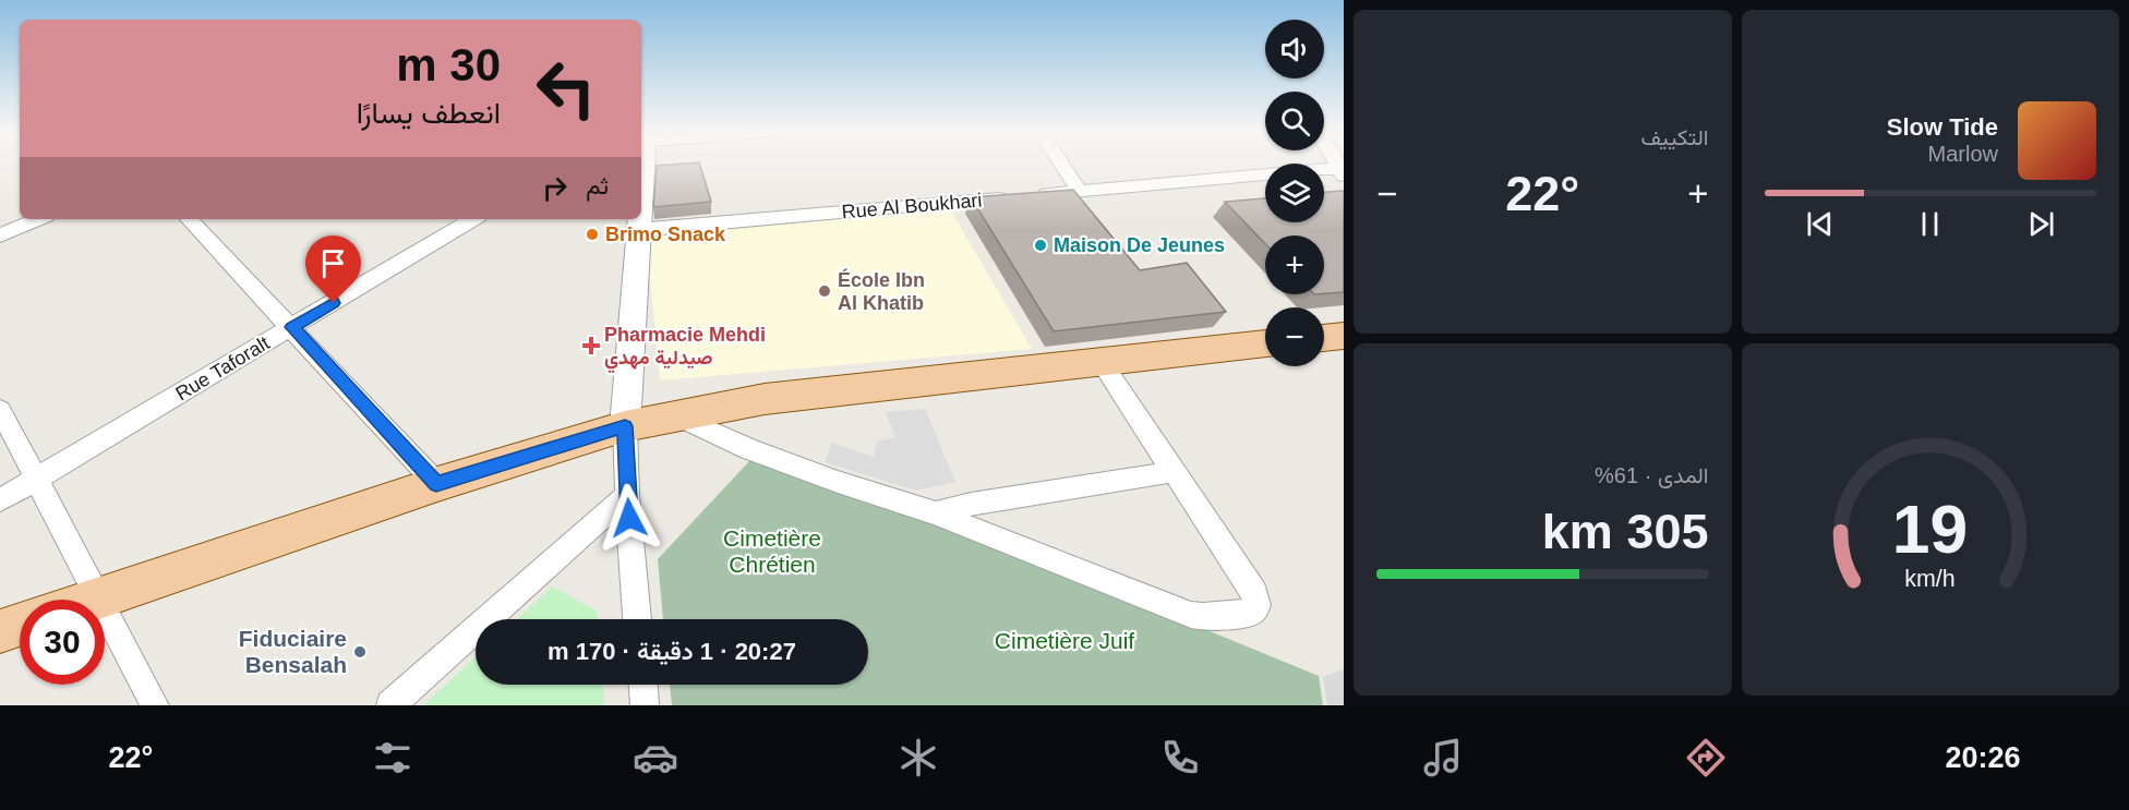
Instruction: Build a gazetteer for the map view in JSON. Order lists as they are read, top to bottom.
{
  "streets": {
    "street": ["Rue Al Boukhari", "Rue Taforalt"]
  },
  "parks": ["Cimetière Chrétien", "Cimetière Juif"],
  "places": {
    "other": [
      "Brimo Snack",
      "Maison De Jeunes",
      "École Ibn Al Khatib",
      "Fiduciaire Bensalah"
    ],
    "health": ["Pharmacie Mehdi صيدلية مهدي"]
  },
  "page": {
    "tile": [
      "التكييف",
      ["المدى · 61%", "305 km"]
    ],
    "map_buttons": ["+", "−"],
    "turn": ["30 m", "انعطف يسارًا"],
    "song": ["Slow Tide", "Marlow"],
    "then": "ثم",
    "heat": ["−", "22°", "+"],
    "limit": "30",
    "trip": "20:27 · 1 دقيقة · 170 m",
    "tabs": ["20:26", "22°"],
    "gauge": ["19", "km/h"]
  }
}
